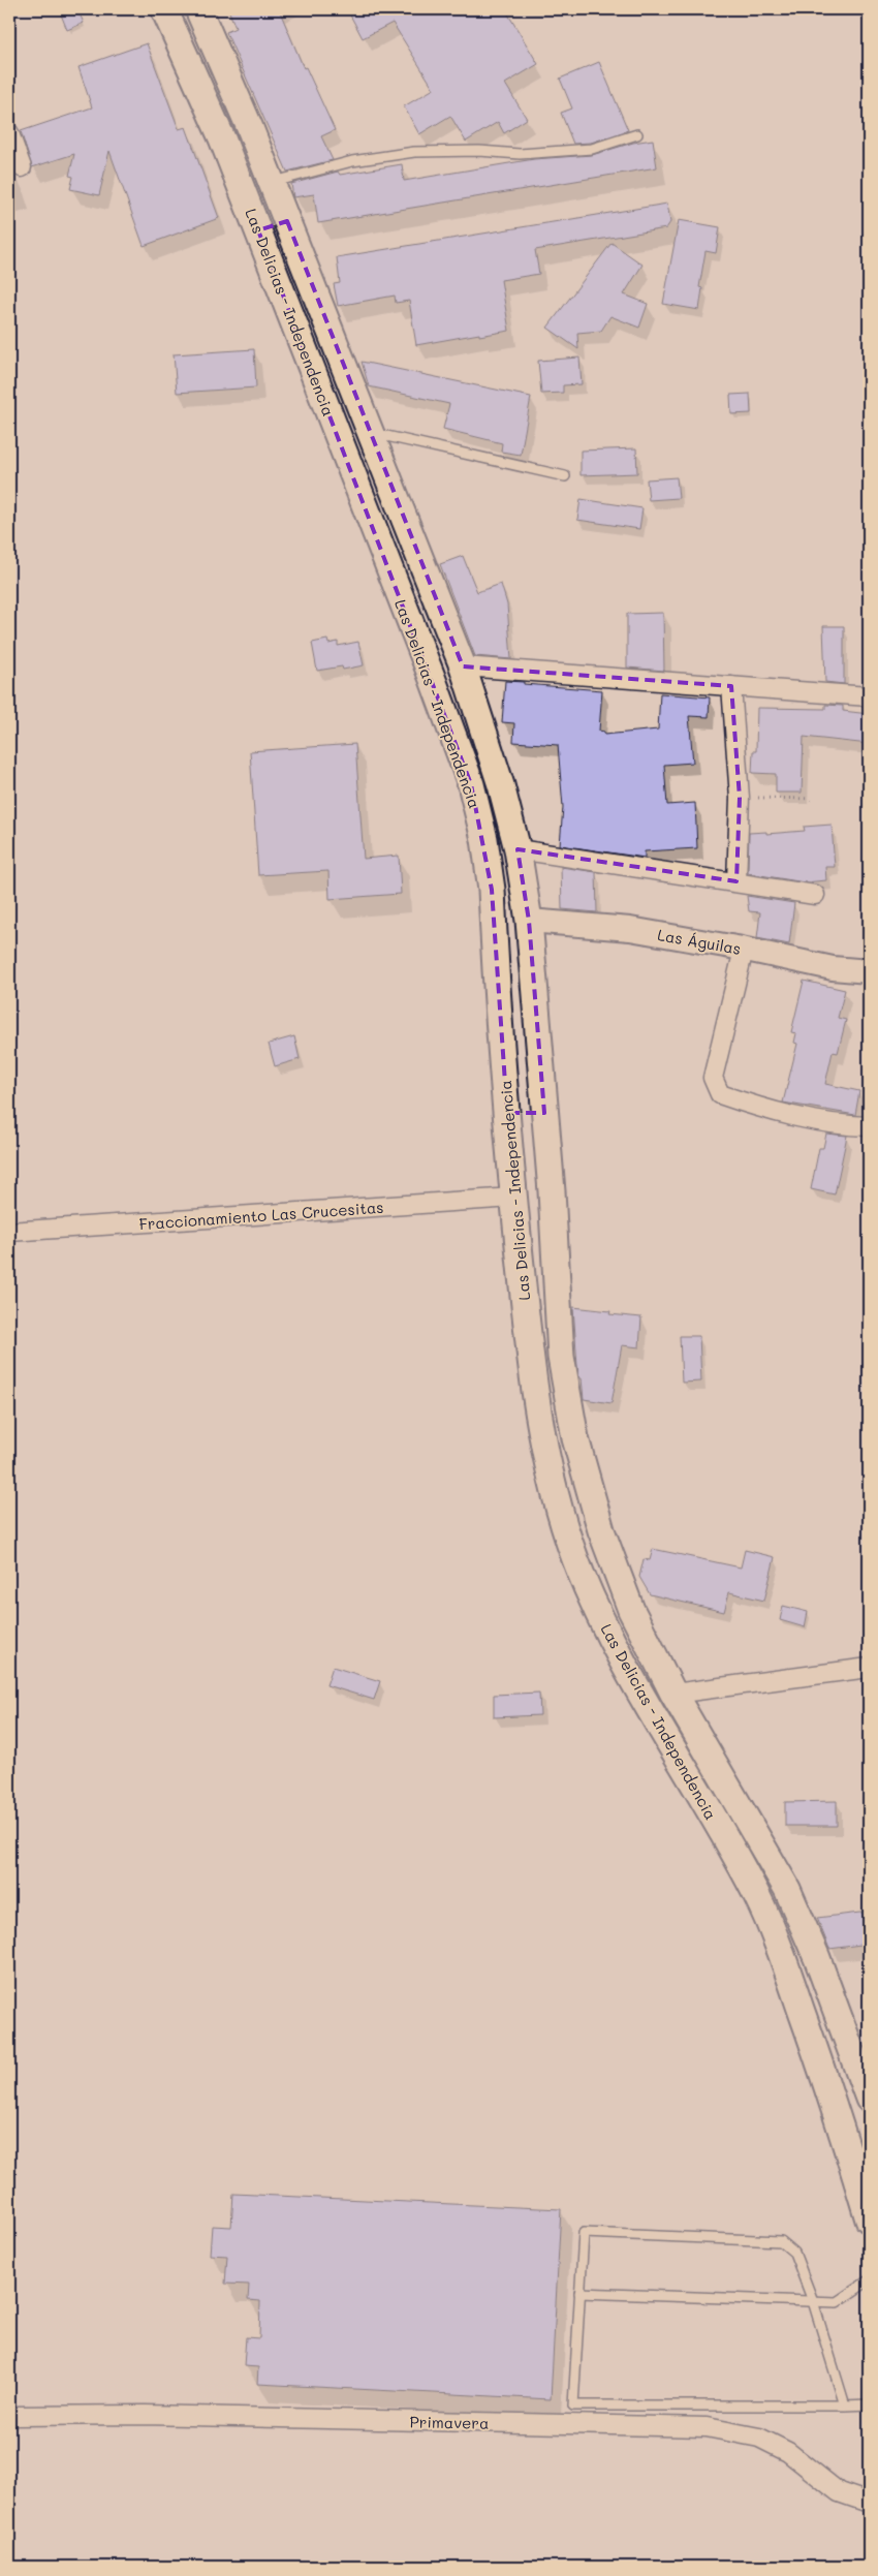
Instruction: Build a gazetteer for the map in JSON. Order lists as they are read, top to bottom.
{
  "streets": {
    "main road": ["Las Delicias - Independencia"],
    "street": ["Las Águilas", "Fraccionamiento Las Crucesitas", "Primavera"]
  },
  "crossings": [
    ["Las Delicias - Independencia", "Las Águilas"],
    ["Las Delicias - Independencia", "Fraccionamiento Las Crucesitas"]
  ]
}
